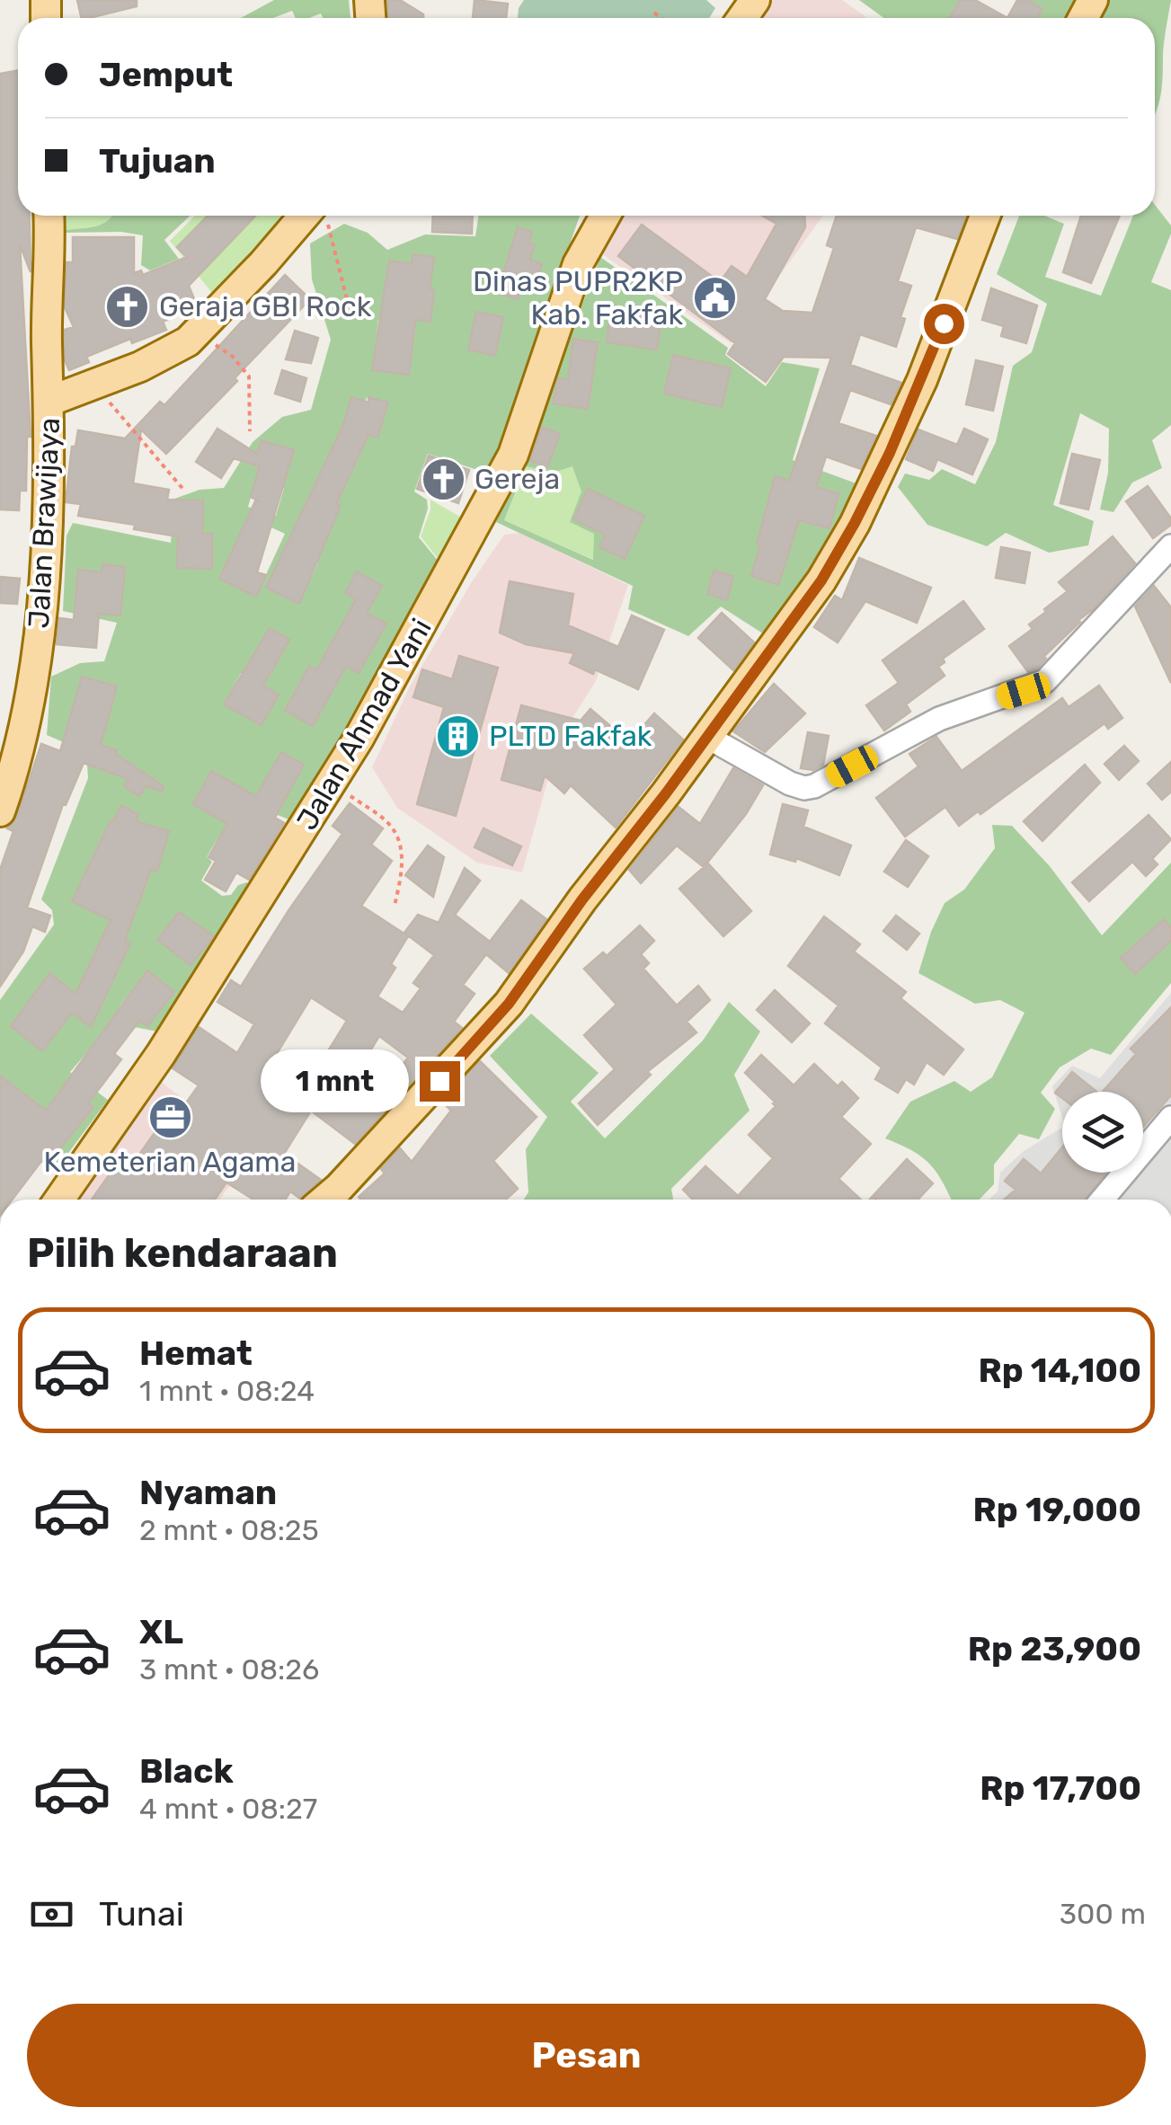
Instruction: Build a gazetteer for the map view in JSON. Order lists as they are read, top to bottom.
{
  "streets": {
    "main road": ["Jalan Brawijaya", "Jalan Ahmad Yani"]
  },
  "places": {
    "public building": ["Dinas PUPR2KP Kab. Fakfak"],
    "church": ["Geraja GBI Rock", "Gereja"],
    "building": ["PLTD Fakfak"],
    "office": ["Kemeterian Agama"]
  },
  "page": {
    "banner": ["Jemput", "Tujuan"],
    "bubble": "1 mnt",
    "heading": "Pilih kendaraan",
    "list": [
      {
        "name": "Hemat",
        "note": "1 mnt · 08:24",
        "value": "Rp 14,100"
      },
      {
        "name": "Nyaman",
        "note": "2 mnt · 08:25",
        "value": "Rp 19,000"
      },
      {
        "name": "XL",
        "note": "3 mnt · 08:26",
        "value": "Rp 23,900"
      },
      {
        "name": "Black",
        "note": "4 mnt · 08:27",
        "value": "Rp 17,700"
      }
    ],
    "pay": ["Tunai", "300 m"],
    "buttons": "Pesan"
  }
}
